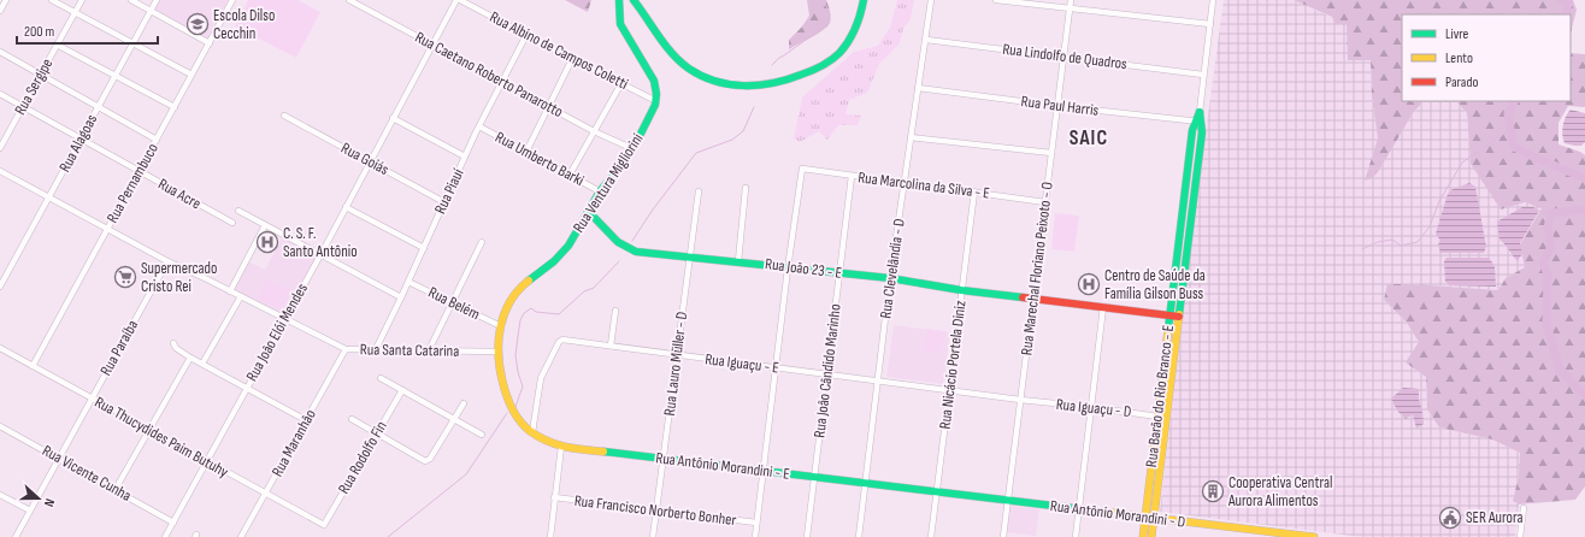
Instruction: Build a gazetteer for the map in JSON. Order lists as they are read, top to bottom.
{
  "streets": {
    "main road": [
      "Rua Ventura Migliorini",
      "Rua João 23 - E",
      "Rua Barão do Rio Branco - E",
      "Rua Antônio Morandini - E",
      "Rua Antônio Morandini - D"
    ],
    "street": [
      "Rua Albino de Campos Coletti",
      "Rua Lindolfo de Quadros",
      "Rua Caetano Roberto Panarotto",
      "Rua Sergipe",
      "Rua Paul Harris",
      "Rua Alagoas",
      "Rua Goiás",
      "Rua Umberto Barki",
      "Rua Pernambuco",
      "Rua Marcolina da Silva - E",
      "Rua Piauí",
      "Rua Acre",
      "Rua Clevelândia - D",
      "Rua Marechal Floriano Peixoto - O",
      "Rua Belém",
      "Rua João Elói Mendes",
      "Rua Paraíba",
      "Rua Santa Catarina",
      "Rua Lauro Müller - D",
      "Rua Iguaçu - E",
      "Rua Nicácio Portela Diniz",
      "Rua João Cândido Marinho",
      "Rua Iguaçu - D",
      "Rua Thucydides Paim Butuhy",
      "Rua Maranhão",
      "Rua Rodolfo Fin",
      "Rua Vicente Cunha",
      "Rua Francisco Norberto Bonher"
    ]
  },
  "crossings": [
    ["Rua Albino de Campos Coletti", "Rua Ventura Migliorini"],
    ["Rua Albino de Campos Coletti", "Rua Piauí"],
    ["Rua Lindolfo de Quadros", "Rua Clevelândia - D"],
    ["Rua Lindolfo de Quadros", "Rua Marechal Floriano Peixoto - O"],
    ["Rua Lindolfo de Quadros", "Rua Barão do Rio Branco - E"],
    ["Rua Caetano Roberto Panarotto", "Rua Ventura Migliorini"],
    ["Rua Caetano Roberto Panarotto", "Rua Piauí"],
    ["Rua Caetano Roberto Panarotto", "Rua João Elói Mendes"],
    ["Rua Sergipe", "Rua Acre"],
    ["Rua Paul Harris", "Rua Clevelândia - D"],
    ["Rua Paul Harris", "Rua Marechal Floriano Peixoto - O"],
    ["Rua Paul Harris", "Rua Barão do Rio Branco - E"],
    ["Rua Alagoas", "Rua Acre"],
    ["Rua Alagoas", "Rua Santa Catarina"],
    ["Rua Goiás", "Rua Piauí"],
    ["Rua Goiás", "Rua João Elói Mendes"],
    ["Rua Umberto Barki", "Rua Ventura Migliorini"],
    ["Rua Umberto Barki", "Rua Piauí"],
    ["Rua Pernambuco", "Rua Acre"],
    ["Rua Pernambuco", "Rua Santa Catarina"],
    ["Rua Pernambuco", "Rua Thucydides Paim Butuhy"],
    ["Rua Ventura Migliorini", "Rua João 23 - E"],
    ["Rua Ventura Migliorini", "Rua Belém"],
    ["Rua Ventura Migliorini", "Rua Santa Catarina"],
    ["Rua Ventura Migliorini", "Rua Antônio Morandini - E"],
    ["Rua Marcolina da Silva - E", "Rua João 23 - E"],
    ["Rua Marcolina da Silva - E", "Rua Clevelândia - D"],
    ["Rua Marcolina da Silva - E", "Rua Marechal Floriano Peixoto - O"],
    ["Rua Marcolina da Silva - E", "Rua Nicácio Portela Diniz"],
    ["Rua Marcolina da Silva - E", "Rua João Cândido Marinho"],
    ["Rua Piauí", "Rua Belém"],
    ["Rua Piauí", "Rua Santa Catarina"],
    ["Rua João 23 - E", "Rua Clevelândia - D"],
    ["Rua João 23 - E", "Rua Marechal Floriano Peixoto - O"],
    ["Rua João 23 - E", "Rua Lauro Müller - D"],
    ["Rua João 23 - E", "Rua Nicácio Portela Diniz"],
    ["Rua João 23 - E", "Rua João Cândido Marinho"],
    ["Rua João 23 - E", "Rua Barão do Rio Branco - E"],
    ["Rua Clevelândia - D", "Rua Iguaçu - E"],
    ["Rua Clevelândia - D", "Rua Antônio Morandini - E"],
    ["Rua Marechal Floriano Peixoto - O", "Rua Iguaçu - E"],
    ["Rua Marechal Floriano Peixoto - O", "Rua Iguaçu - D"],
    ["Rua Marechal Floriano Peixoto - O", "Rua Antônio Morandini - E"],
    ["Rua Marechal Floriano Peixoto - O", "Rua Antônio Morandini - D"],
    ["Rua João Elói Mendes", "Rua Santa Catarina"],
    ["Rua João Elói Mendes", "Rua Thucydides Paim Butuhy"],
    ["Rua João Elói Mendes", "Rua Vicente Cunha"],
    ["Rua Paraíba", "Rua Santa Catarina"],
    ["Rua Paraíba", "Rua Thucydides Paim Butuhy"],
    ["Rua Paraíba", "Rua Vicente Cunha"],
    ["Rua Santa Catarina", "Rua Maranhão"],
    ["Rua Santa Catarina", "Rua Antônio Morandini - E"],
    ["Rua Lauro Müller - D", "Rua Iguaçu - E"],
    ["Rua Lauro Müller - D", "Rua Antônio Morandini - E"],
    ["Rua Lauro Müller - D", "Rua Francisco Norberto Bonher"],
    ["Rua Iguaçu - E", "Rua Nicácio Portela Diniz"],
    ["Rua Iguaçu - E", "Rua João Cândido Marinho"],
    ["Rua Iguaçu - E", "Rua Iguaçu - D"],
    ["Rua Iguaçu - E", "Rua Antônio Morandini - E"],
    ["Rua Nicácio Portela Diniz", "Rua Antônio Morandini - E"],
    ["Rua João Cândido Marinho", "Rua Antônio Morandini - E"],
    ["Rua Barão do Rio Branco - E", "Rua Iguaçu - D"],
    ["Rua Barão do Rio Branco - E", "Rua Antônio Morandini - D"],
    ["Rua Thucydides Paim Butuhy", "Rua Maranhão"],
    ["Rua Thucydides Paim Butuhy", "Rua Rodolfo Fin"],
    ["Rua Antônio Morandini - E", "Rua Antônio Morandini - D"]
  ],
  "districts": ["SAIC"],
  "places": {
    "school or university": ["Escola Dilso Cecchin"],
    "hospital": ["C. S. F. Santo Antônio", "Centro de Saúde da Família Gilson Buss"],
    "supermarket": ["Supermercado Cristo Rei"],
    "building": ["Cooperativa Central Aurora Alimentos"],
    "public building": ["SER Aurora"]
  },
  "legend": ["Livre", "Lento", "Parado"],
  "scale_bar": "200 m",
  "north": "right"
}
